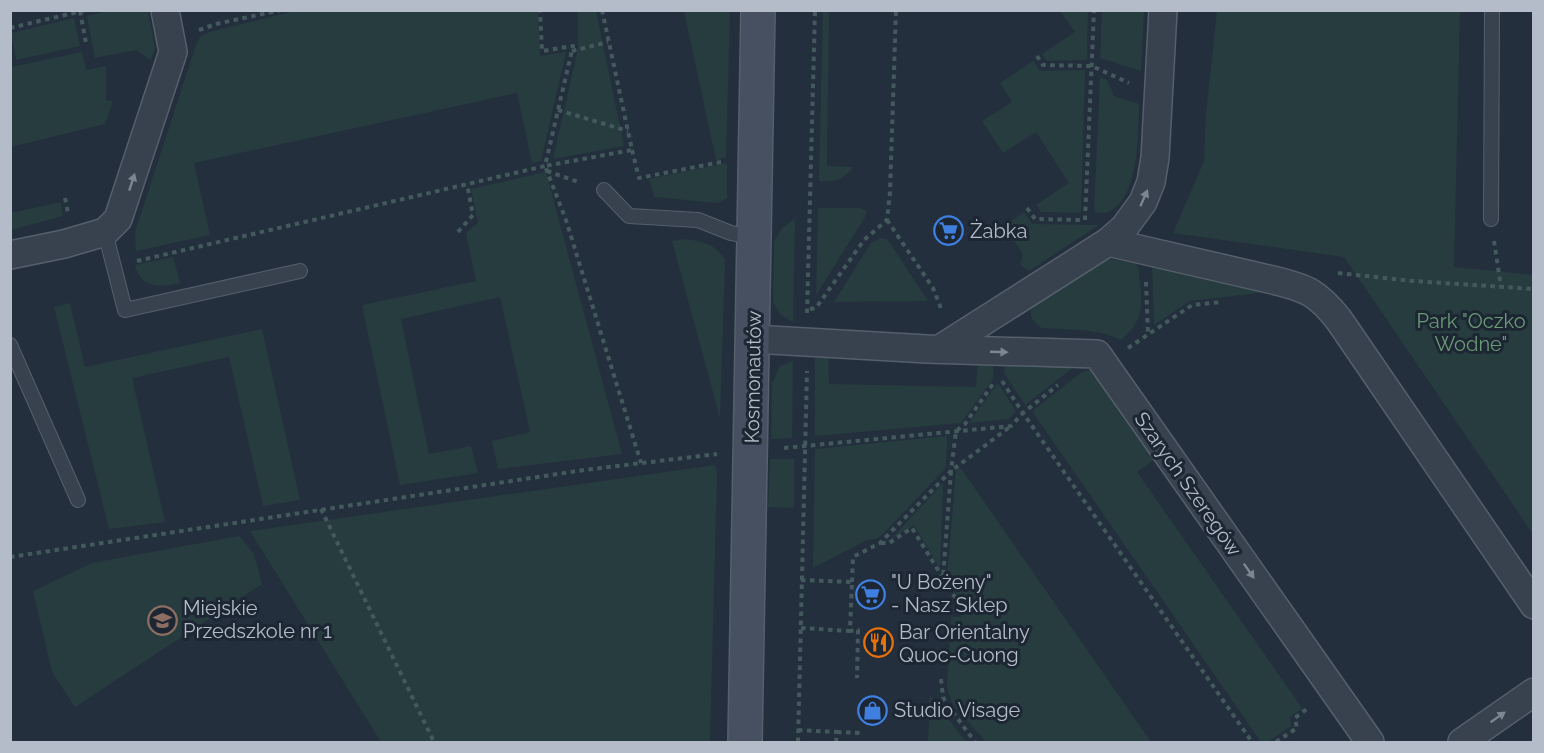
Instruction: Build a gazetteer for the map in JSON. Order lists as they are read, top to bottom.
{
  "streets": {
    "street": ["Kosmonautów", "Szarych Szeregów"]
  },
  "crossings": [
    ["Kosmonautów", "Szarych Szeregów"]
  ],
  "parks": ["Park \"Oczko Wodne\""],
  "places": {
    "supermarket": ["Żabka", "\"U Bożeny\" - Nasz Sklep"],
    "school or university": ["Miejskie Przedszkole nr 1"],
    "restaurant": ["Bar Orientalny Quoc-Cuong"],
    "shop": ["Studio Visage"]
  }
}
